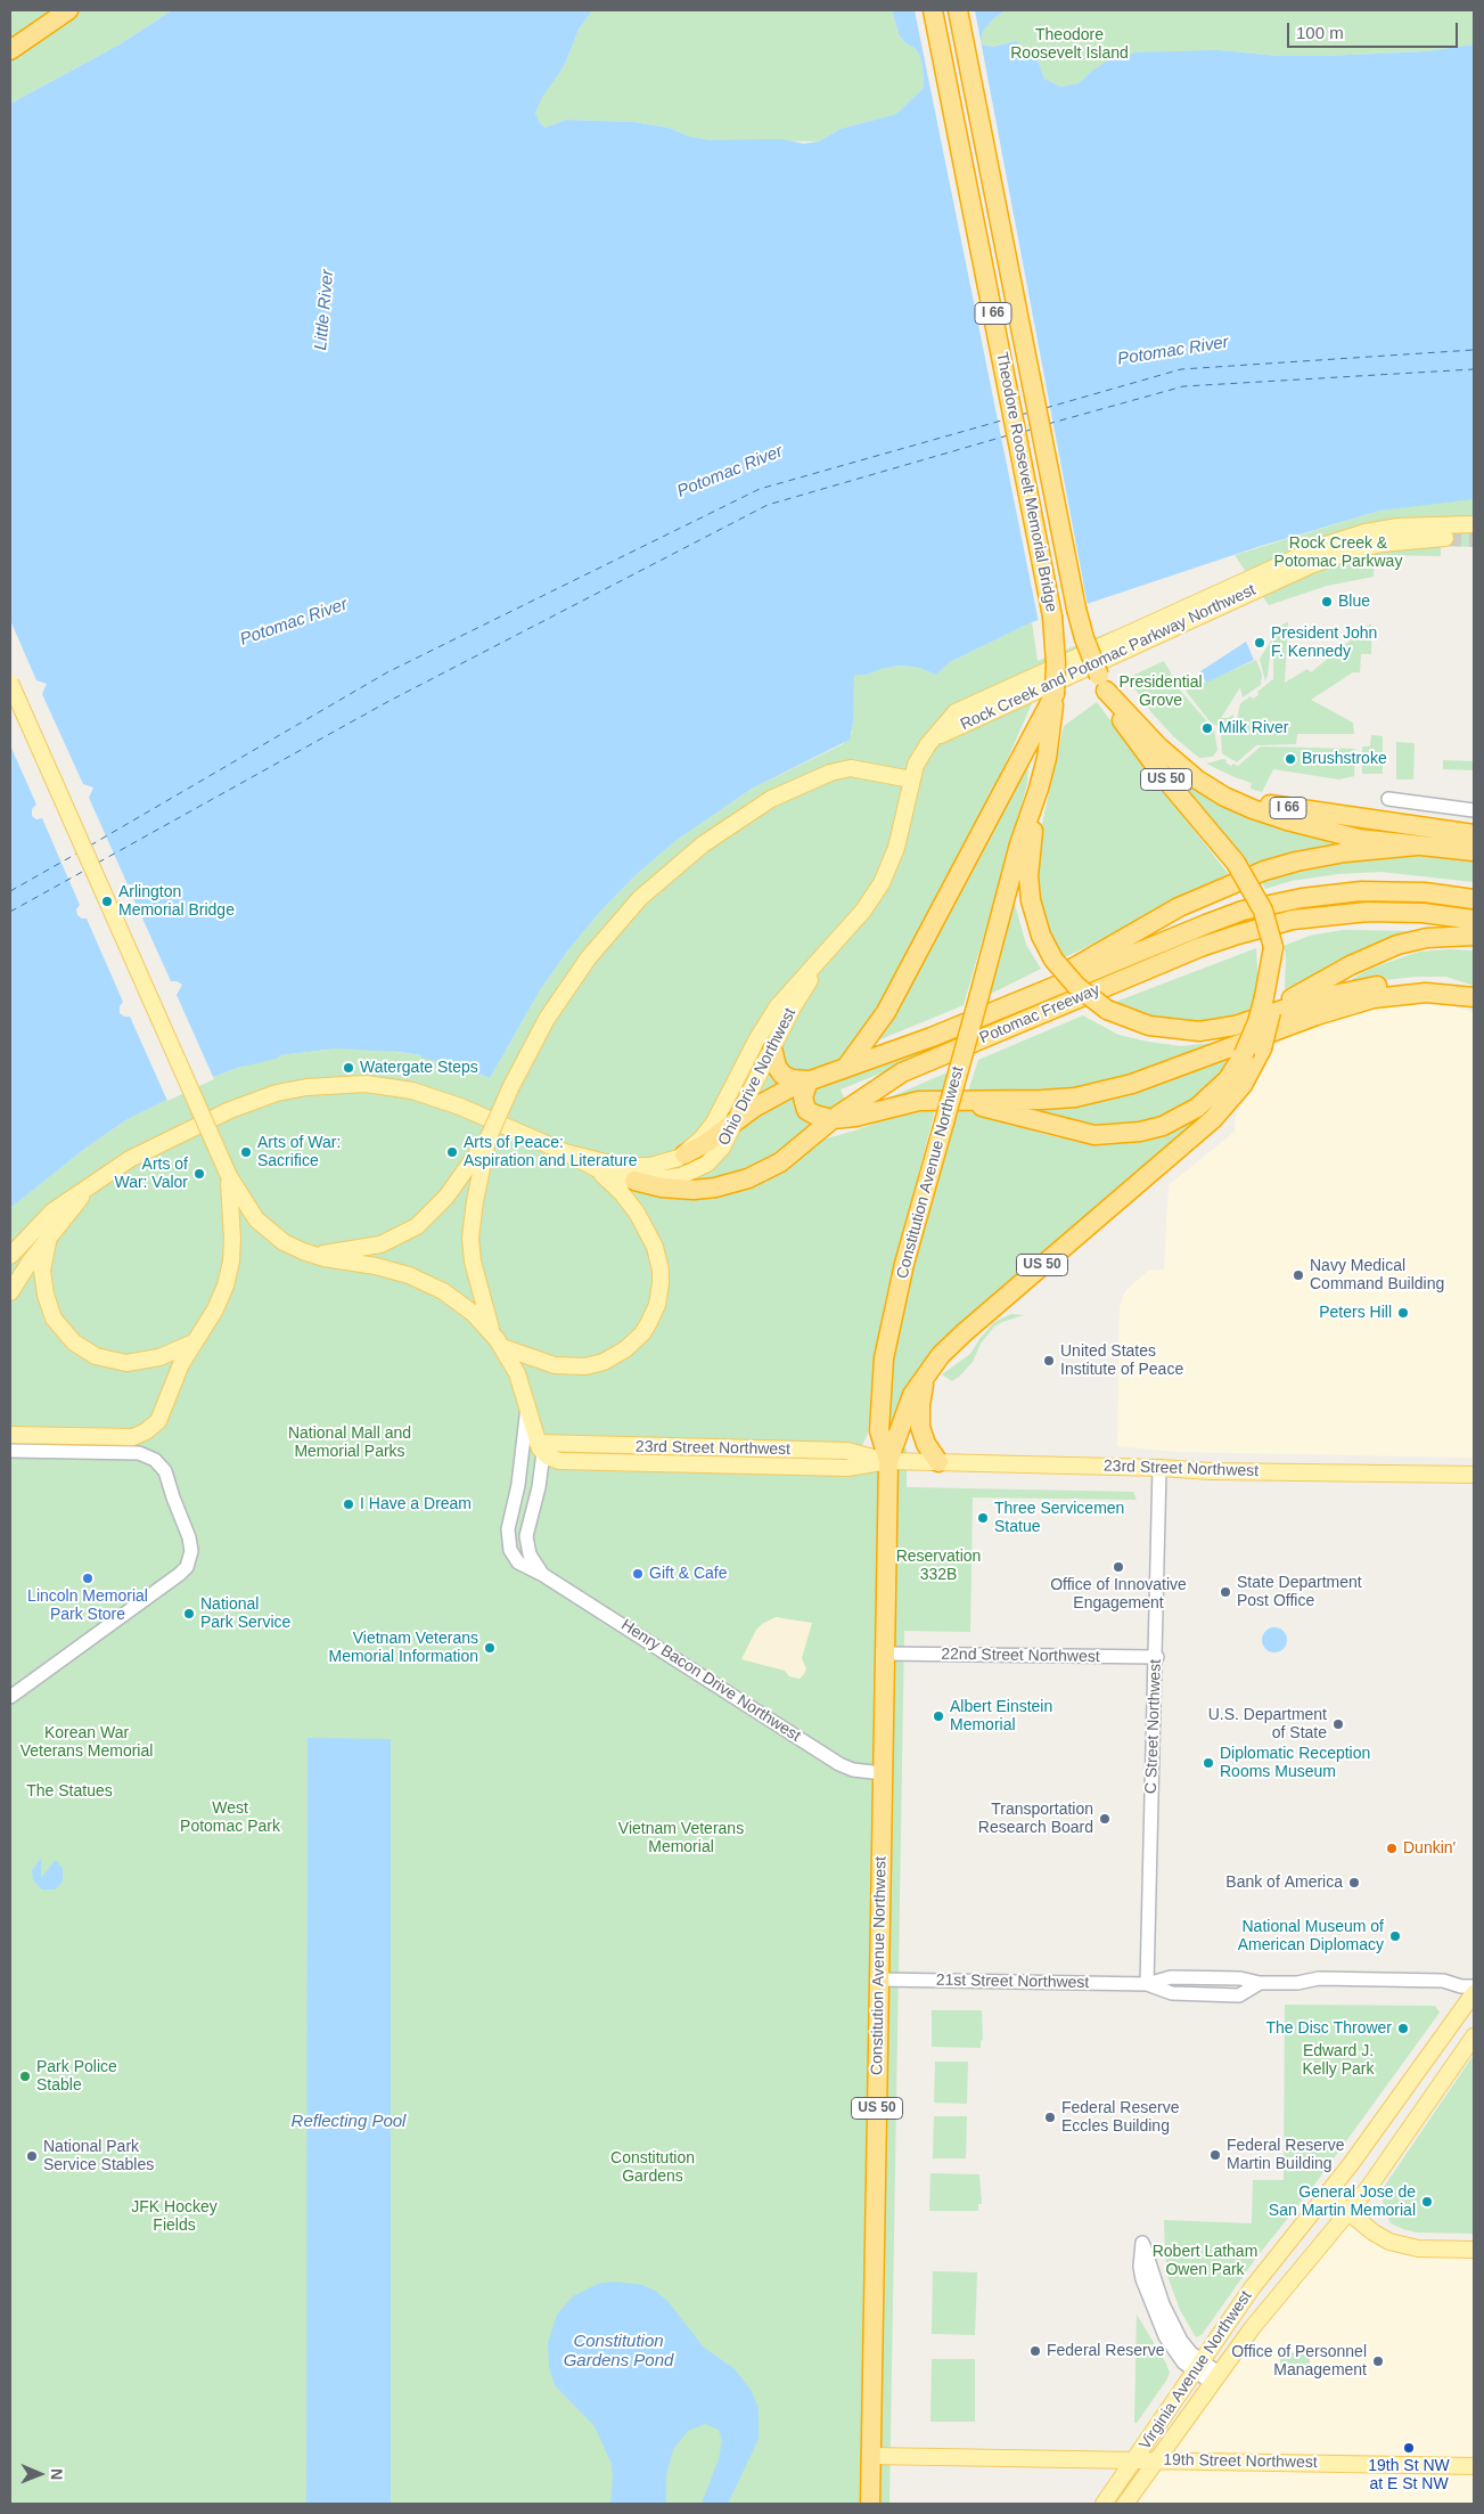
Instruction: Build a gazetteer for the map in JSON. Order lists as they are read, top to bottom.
{
  "streets": {
    "highway": [
      "I 66",
      "Theodore Roosevelt Memorial Bridge",
      "US 50",
      "Potomac Freeway",
      "Constitution Avenue Northwest"
    ],
    "main road": [
      "Rock Creek and Potomac Parkway Northwest",
      "Ohio Drive Northwest",
      "23rd Street Northwest",
      "Virginia Avenue Northwest",
      "19th Street Northwest"
    ],
    "street": [
      "22nd Street Northwest",
      "Henry Bacon Drive Northwest",
      "C Street Northwest",
      "21st Street Northwest"
    ]
  },
  "crossings": [
    ["I 66", "Theodore Roosevelt Memorial Bridge"],
    ["I 66", "Constitution Avenue Northwest"],
    ["Theodore Roosevelt Memorial Bridge", "Constitution Avenue Northwest"],
    ["Rock Creek and Potomac Parkway Northwest", "Ohio Drive Northwest"],
    ["Potomac Freeway", "Ohio Drive Northwest"],
    ["Constitution Avenue Northwest", "23rd Street Northwest"],
    ["Constitution Avenue Northwest", "22nd Street Northwest"],
    ["Constitution Avenue Northwest", "Henry Bacon Drive Northwest"],
    ["Constitution Avenue Northwest", "21st Street Northwest"],
    ["Constitution Avenue Northwest", "19th Street Northwest"],
    ["23rd Street Northwest", "C Street Northwest"],
    ["22nd Street Northwest", "C Street Northwest"],
    ["C Street Northwest", "21st Street Northwest"],
    ["Virginia Avenue Northwest", "19th Street Northwest"]
  ],
  "water": [
    "Little River",
    "Potomac River",
    "Reflecting Pool",
    "Constitution Gardens Pond"
  ],
  "parks": [
    "Theodore Roosevelt Island",
    "Rock Creek & Potomac Parkway",
    "Presidential Grove",
    "National Mall and Memorial Parks",
    "Reservation 332B",
    "Korean War Veterans Memorial",
    "The Statues",
    "West Potomac Park",
    "Vietnam Veterans Memorial",
    "Edward J. Kelly Park",
    "Constitution Gardens",
    "JFK Hockey Fields",
    "Robert Latham Owen Park"
  ],
  "places": [
    "Blue",
    "President John F. Kennedy",
    "Milk River",
    "Brushstroke",
    "Arlington Memorial Bridge",
    "Watergate Steps",
    "Arts of War: Sacrifice",
    "Arts of Peace: Aspiration and Literature",
    "Arts of War: Valor",
    "Navy Medical Command Building",
    "Peters Hill",
    "United States Institute of Peace",
    "I Have a Dream",
    "Three Servicemen Statue",
    "Office of Innovative Engagement",
    "Gift & Cafe",
    "Lincoln Memorial Park Store",
    "State Department Post Office",
    "National Park Service",
    "Vietnam Veterans Memorial Information",
    "Albert Einstein Memorial",
    "U.S. Department of State",
    "Diplomatic Reception Rooms Museum",
    "Transportation Research Board",
    "Dunkin'",
    "Bank of America",
    "National Museum of American Diplomacy",
    "The Disc Thrower",
    "Park Police Stable",
    "Federal Reserve Eccles Building",
    "Federal Reserve Martin Building",
    "National Park Service Stables",
    "General Jose de San Martin Memorial",
    "Federal Reserve",
    "Office of Personnel Management",
    "19th St NW at E St NW"
  ],
  "scale_bar": "100 m",
  "north": "right"
}
